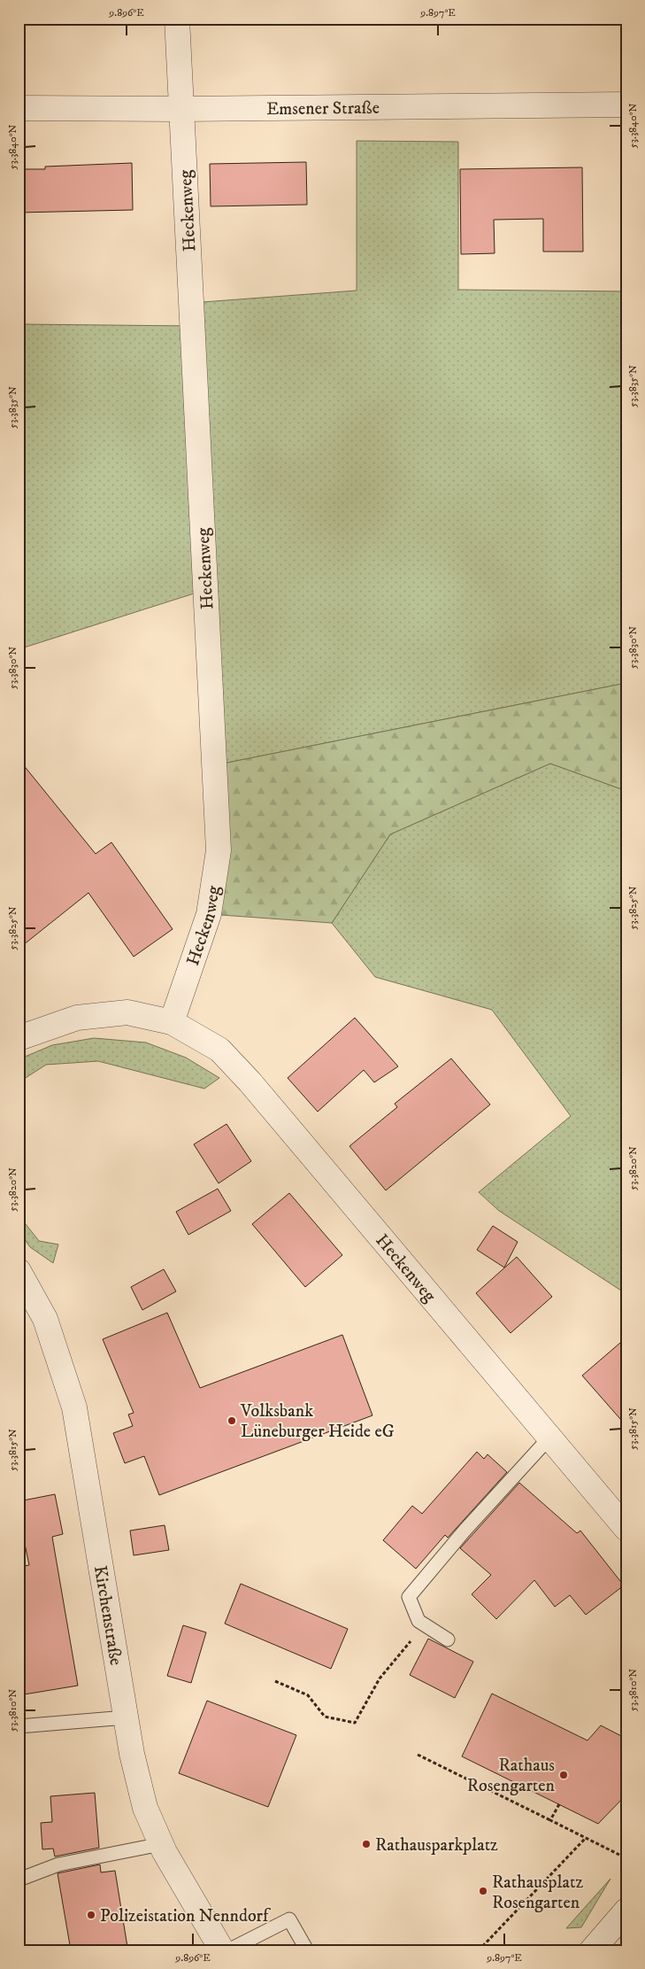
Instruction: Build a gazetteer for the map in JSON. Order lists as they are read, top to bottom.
{
  "streets": {
    "street": ["Emsener Straße", "Heckenweg", "Kirchenstraße"]
  },
  "crossings": [
    ["Emsener Straße", "Heckenweg"]
  ],
  "places": [
    "Volksbank Lüneburger Heide eG",
    "Rathaus Rosengarten",
    "Rathausparkplatz",
    "Rathausplatz Rosengarten",
    "Polizeistation Nenndorf"
  ],
  "coordinates": [
    "9.896°E",
    "9.897°E",
    "53.3840°N",
    "53.3835°N",
    "53.3830°N",
    "53.3825°N",
    "53.3820°N",
    "53.3815°N",
    "53.3810°N"
  ]
}
